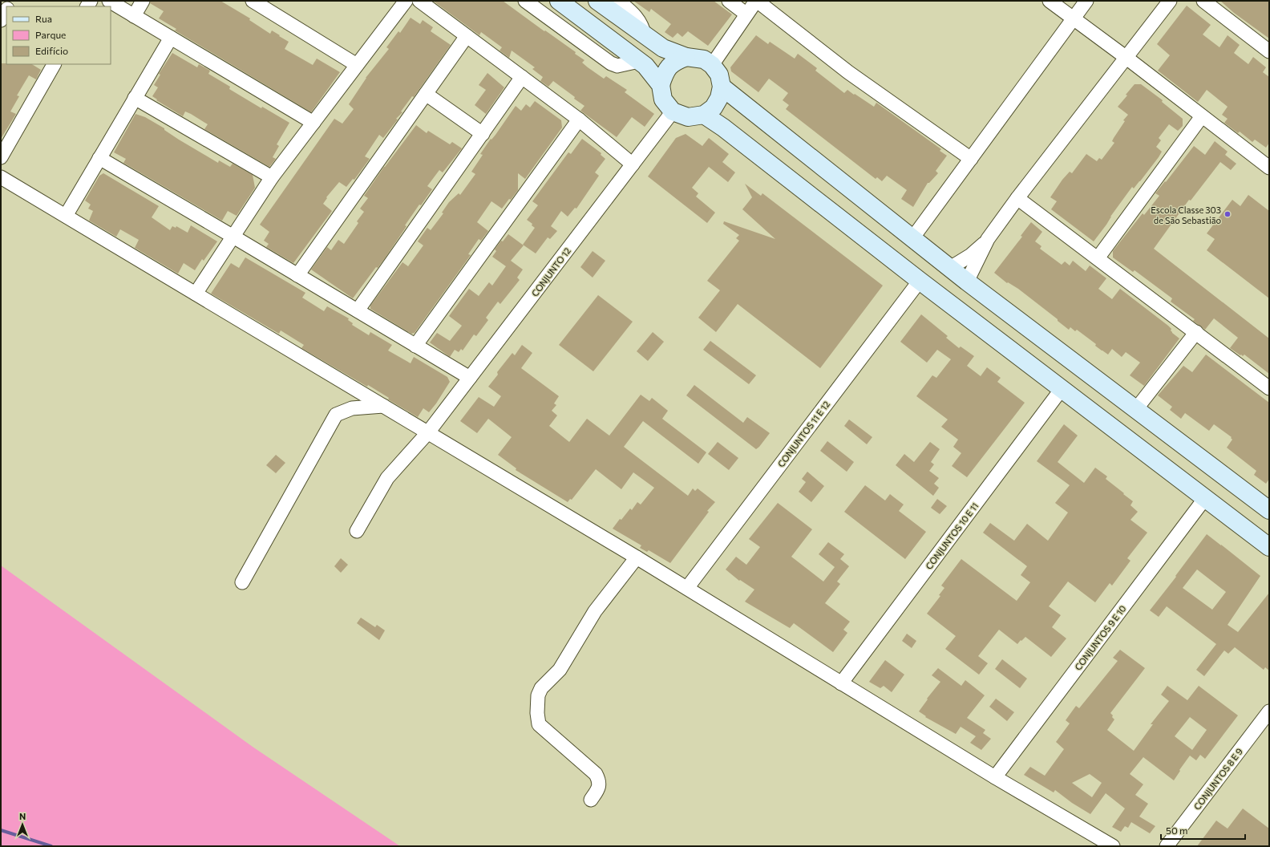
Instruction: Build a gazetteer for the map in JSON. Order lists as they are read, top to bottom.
{
  "streets": {
    "street": [
      "CONJUNTO 12",
      "CONJUNTOS 11 E 12",
      "CONJUNTOS 10 E 11",
      "CONJUNTOS 9 E 10",
      "CONJUNTOS 8 E 9"
    ]
  },
  "places": ["Escola Classe 303 de São Sebastião"],
  "legend": ["Rua", "Parque", "Edifício"],
  "scale_bar": "50 m",
  "north": "top"
}
